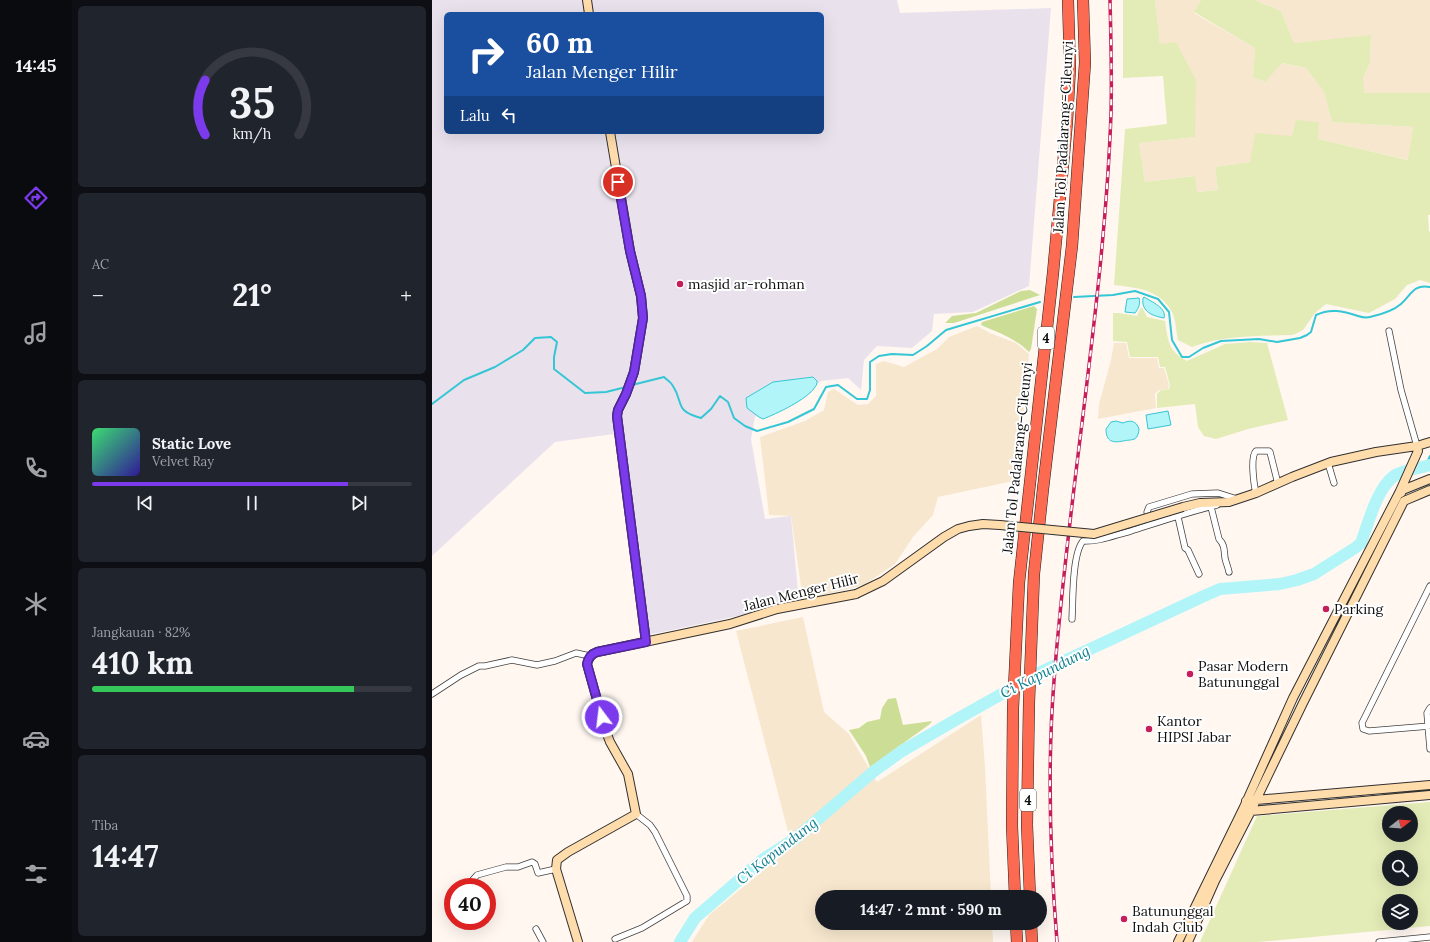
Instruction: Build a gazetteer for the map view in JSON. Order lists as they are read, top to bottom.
{
  "streets": {
    "highway": ["Jalan Tol Padalarang–Cileunyi", "4"],
    "street": ["Jalan Menger Hilir"]
  },
  "water": ["Ci Kapundung"],
  "places": [
    "masjid ar-rohman",
    "Parking",
    "Pasar Modern Batununggal",
    "Kantor HIPSI Jabar",
    "Batununggal Indah Club"
  ],
  "north": "right",
  "page": {
    "tabs": "14:45",
    "turn": ["60 m", "Jalan Menger Hilir"],
    "then": "Lalu",
    "tile": [
      "AC",
      ["Jangkauan · 82%", "410 km"],
      ["Tiba", "14:47"]
    ],
    "heat": ["−", "21°", "+"],
    "song": ["Static Love", "Velvet Ray"],
    "limit": "40",
    "trip": "14:47 · 2 mnt · 590 m",
    "gauge": ["35", "km/h"]
  }
}
